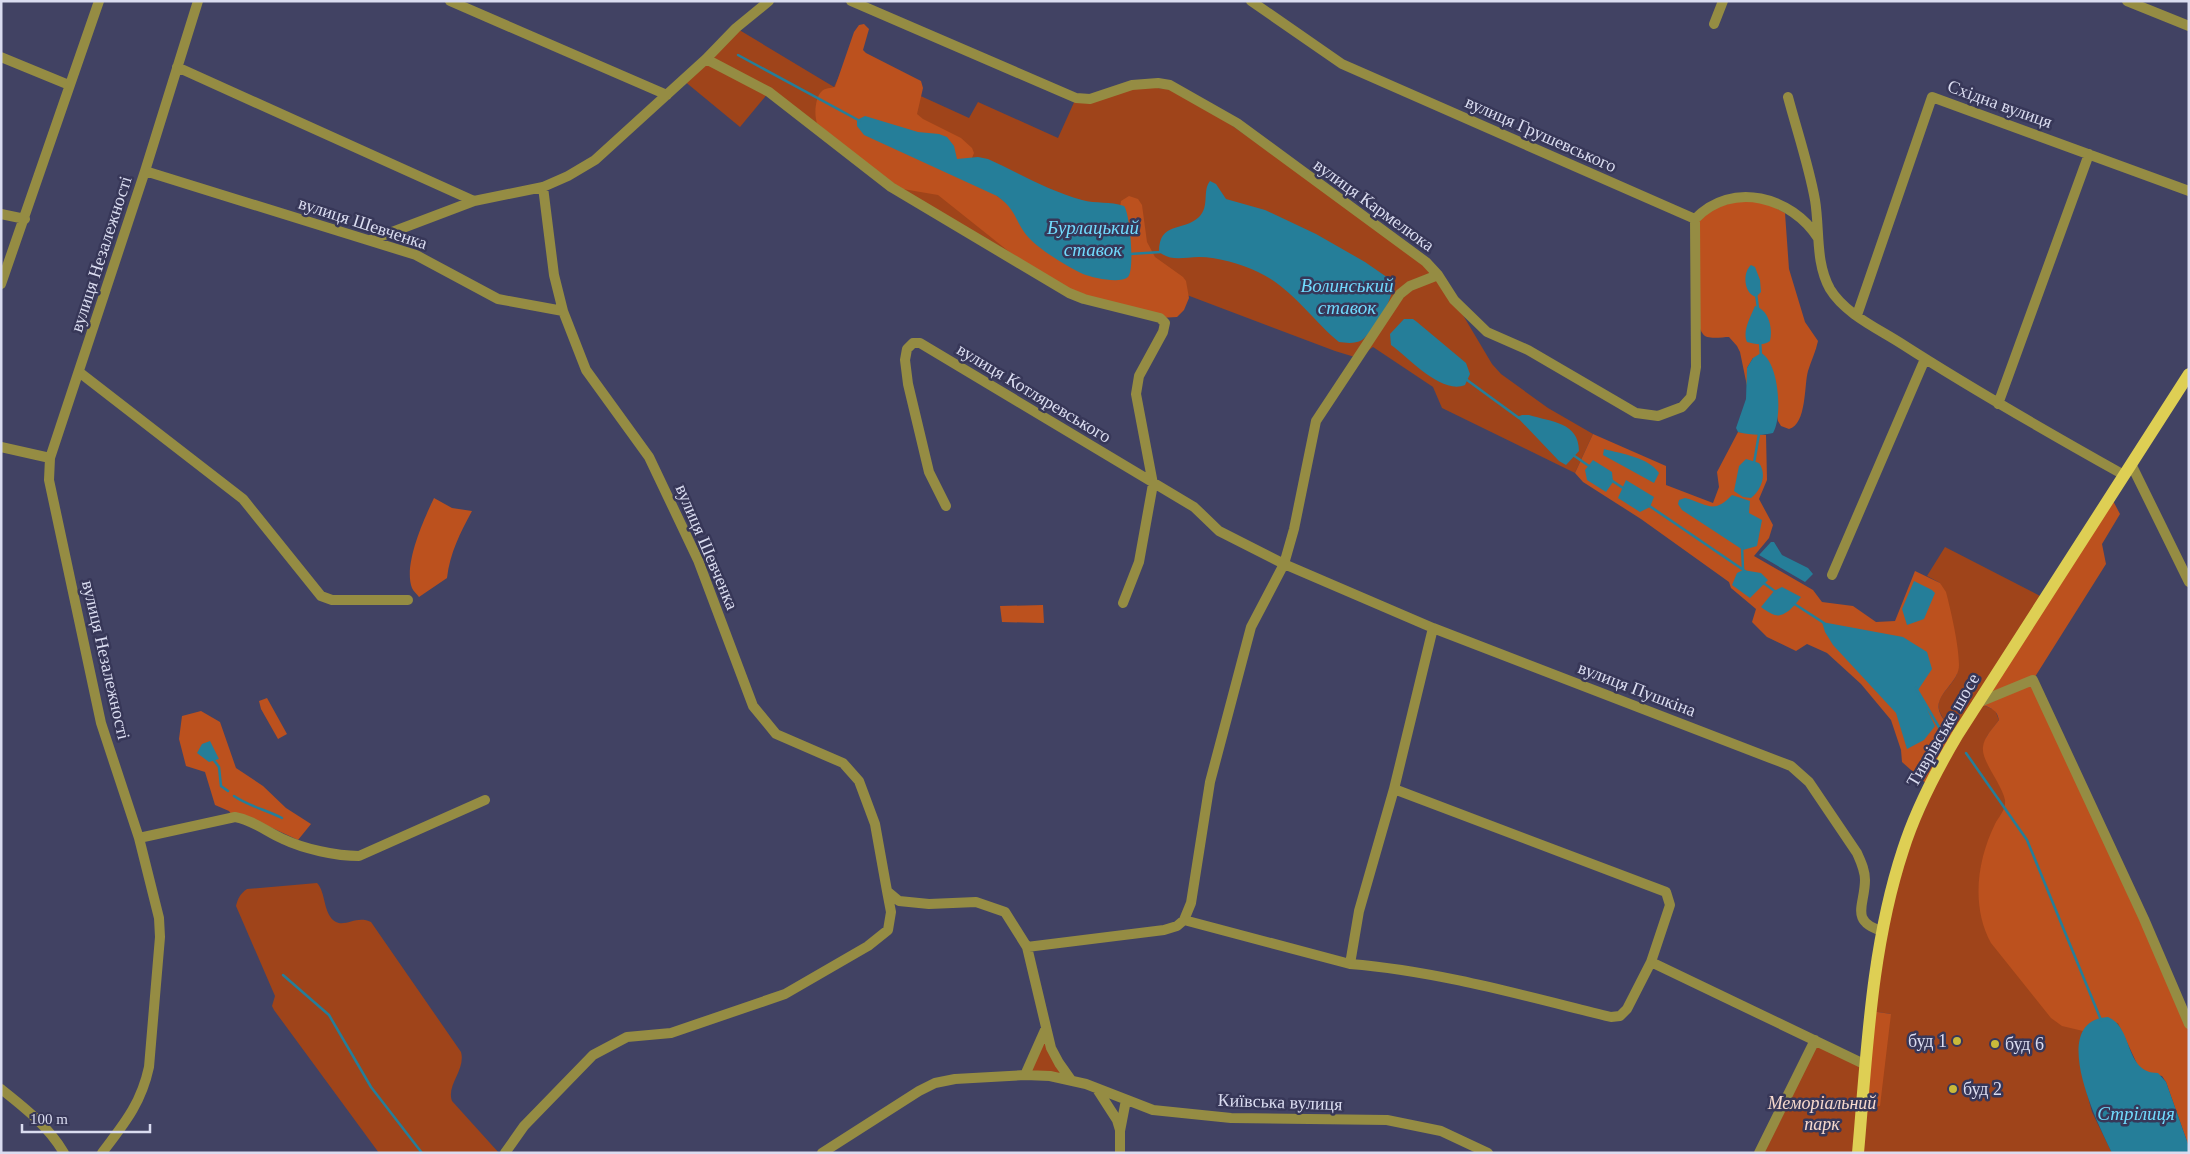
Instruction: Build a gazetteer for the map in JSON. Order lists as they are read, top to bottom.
{
  "streets": {
    "main road": ["Тиврівське шосе"],
    "street": [
      "Східна вулиця",
      "вулиця Грушевського",
      "вулиця Кармелюка",
      "вулиця Шевченка",
      "вулиця Незалежності",
      "вулиця Котляревського",
      "вулиця Пушкіна",
      "Київська вулиця"
    ]
  },
  "crossings": [
    ["вулиця Грушевського", "вулиця Кармелюка"],
    ["вулиця Шевченка", "вулиця Незалежності"],
    ["вулиця Котляревського", "вулиця Пушкіна"],
    ["вулиця Пушкіна", "Тиврівське шосе"]
  ],
  "water": ["Бурлацький ставок", "Волинський ставок", "Стрілиця"],
  "parks": ["Меморіальний парк"],
  "places": ["буд 1", "буд 6", "буд 2"],
  "scale_bar": "100 m"
}
